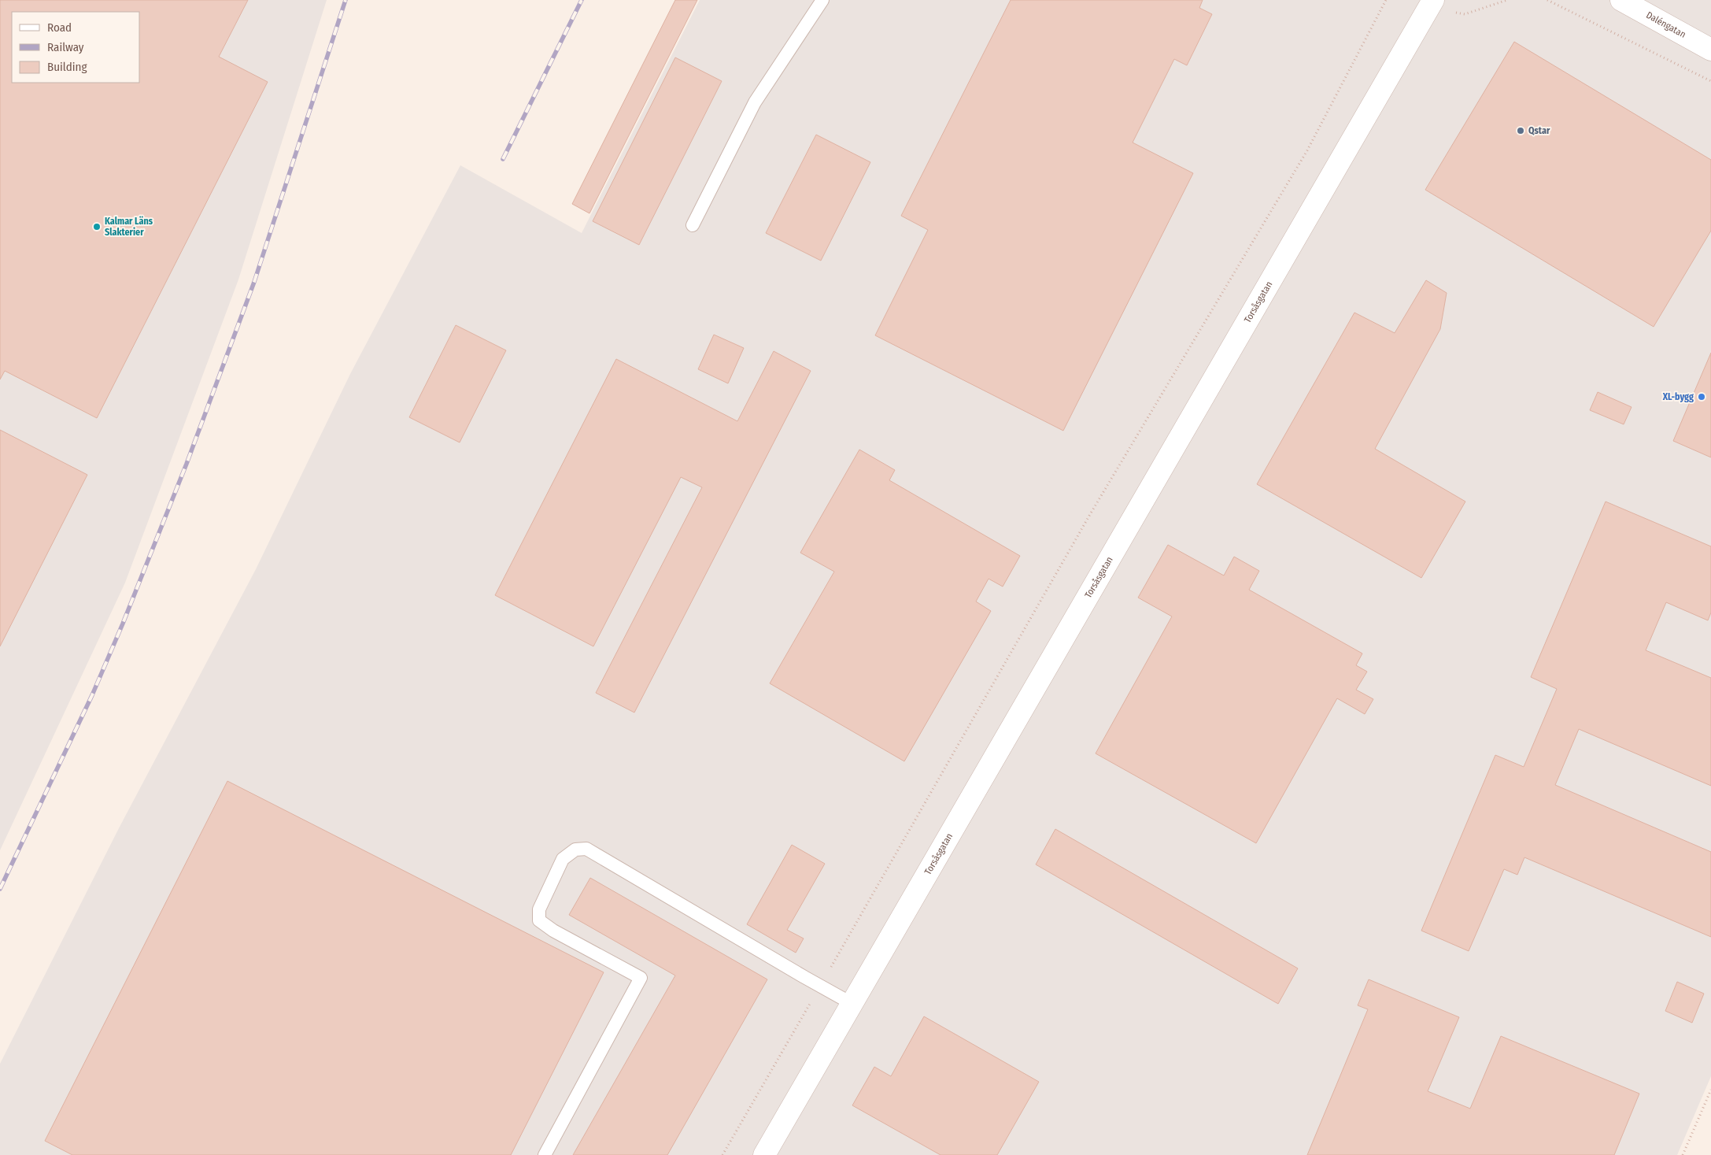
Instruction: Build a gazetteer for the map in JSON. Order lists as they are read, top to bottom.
{
  "streets": {
    "street": ["Daléngatan", "Torsåsgatan"]
  },
  "places": ["Qstar", "Kalmar Läns Slakterier", "XL-bygg"],
  "legend": ["Road", "Railway", "Building"]
}
